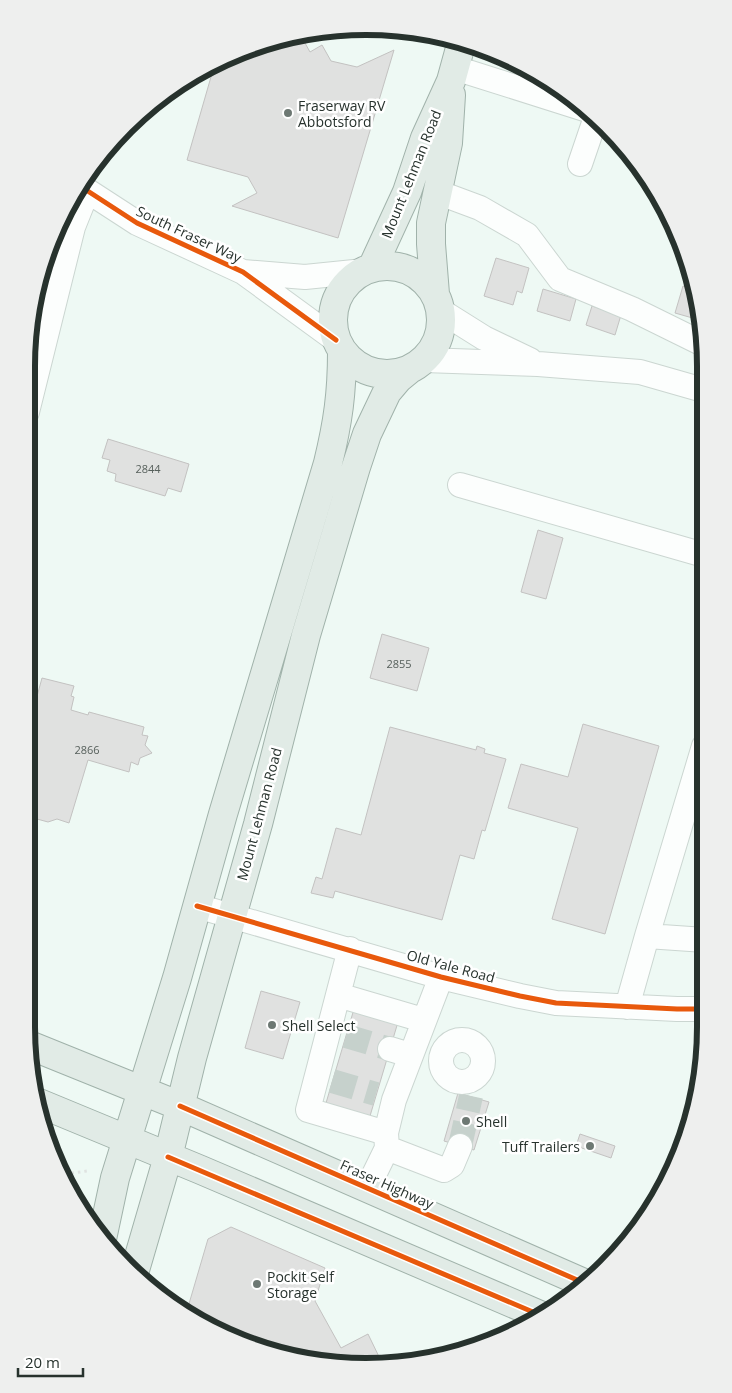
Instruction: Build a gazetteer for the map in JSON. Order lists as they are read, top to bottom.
{
  "streets": {
    "main road": ["Mount Lehman Road", "Fraser Highway"],
    "street": ["South Fraser Way", "Old Yale Road"]
  },
  "crossings": [
    ["Mount Lehman Road", "South Fraser Way"],
    ["Mount Lehman Road", "Old Yale Road"],
    ["Mount Lehman Road", "Fraser Highway"]
  ],
  "places": [
    "Fraserway RV Abbotsford",
    "Shell Select",
    "Shell",
    "Tuff Trailers",
    "Pockit Self Storage"
  ],
  "house_numbers": ["2844", "2855", "2866"],
  "scale_bar": "20 m"
}
